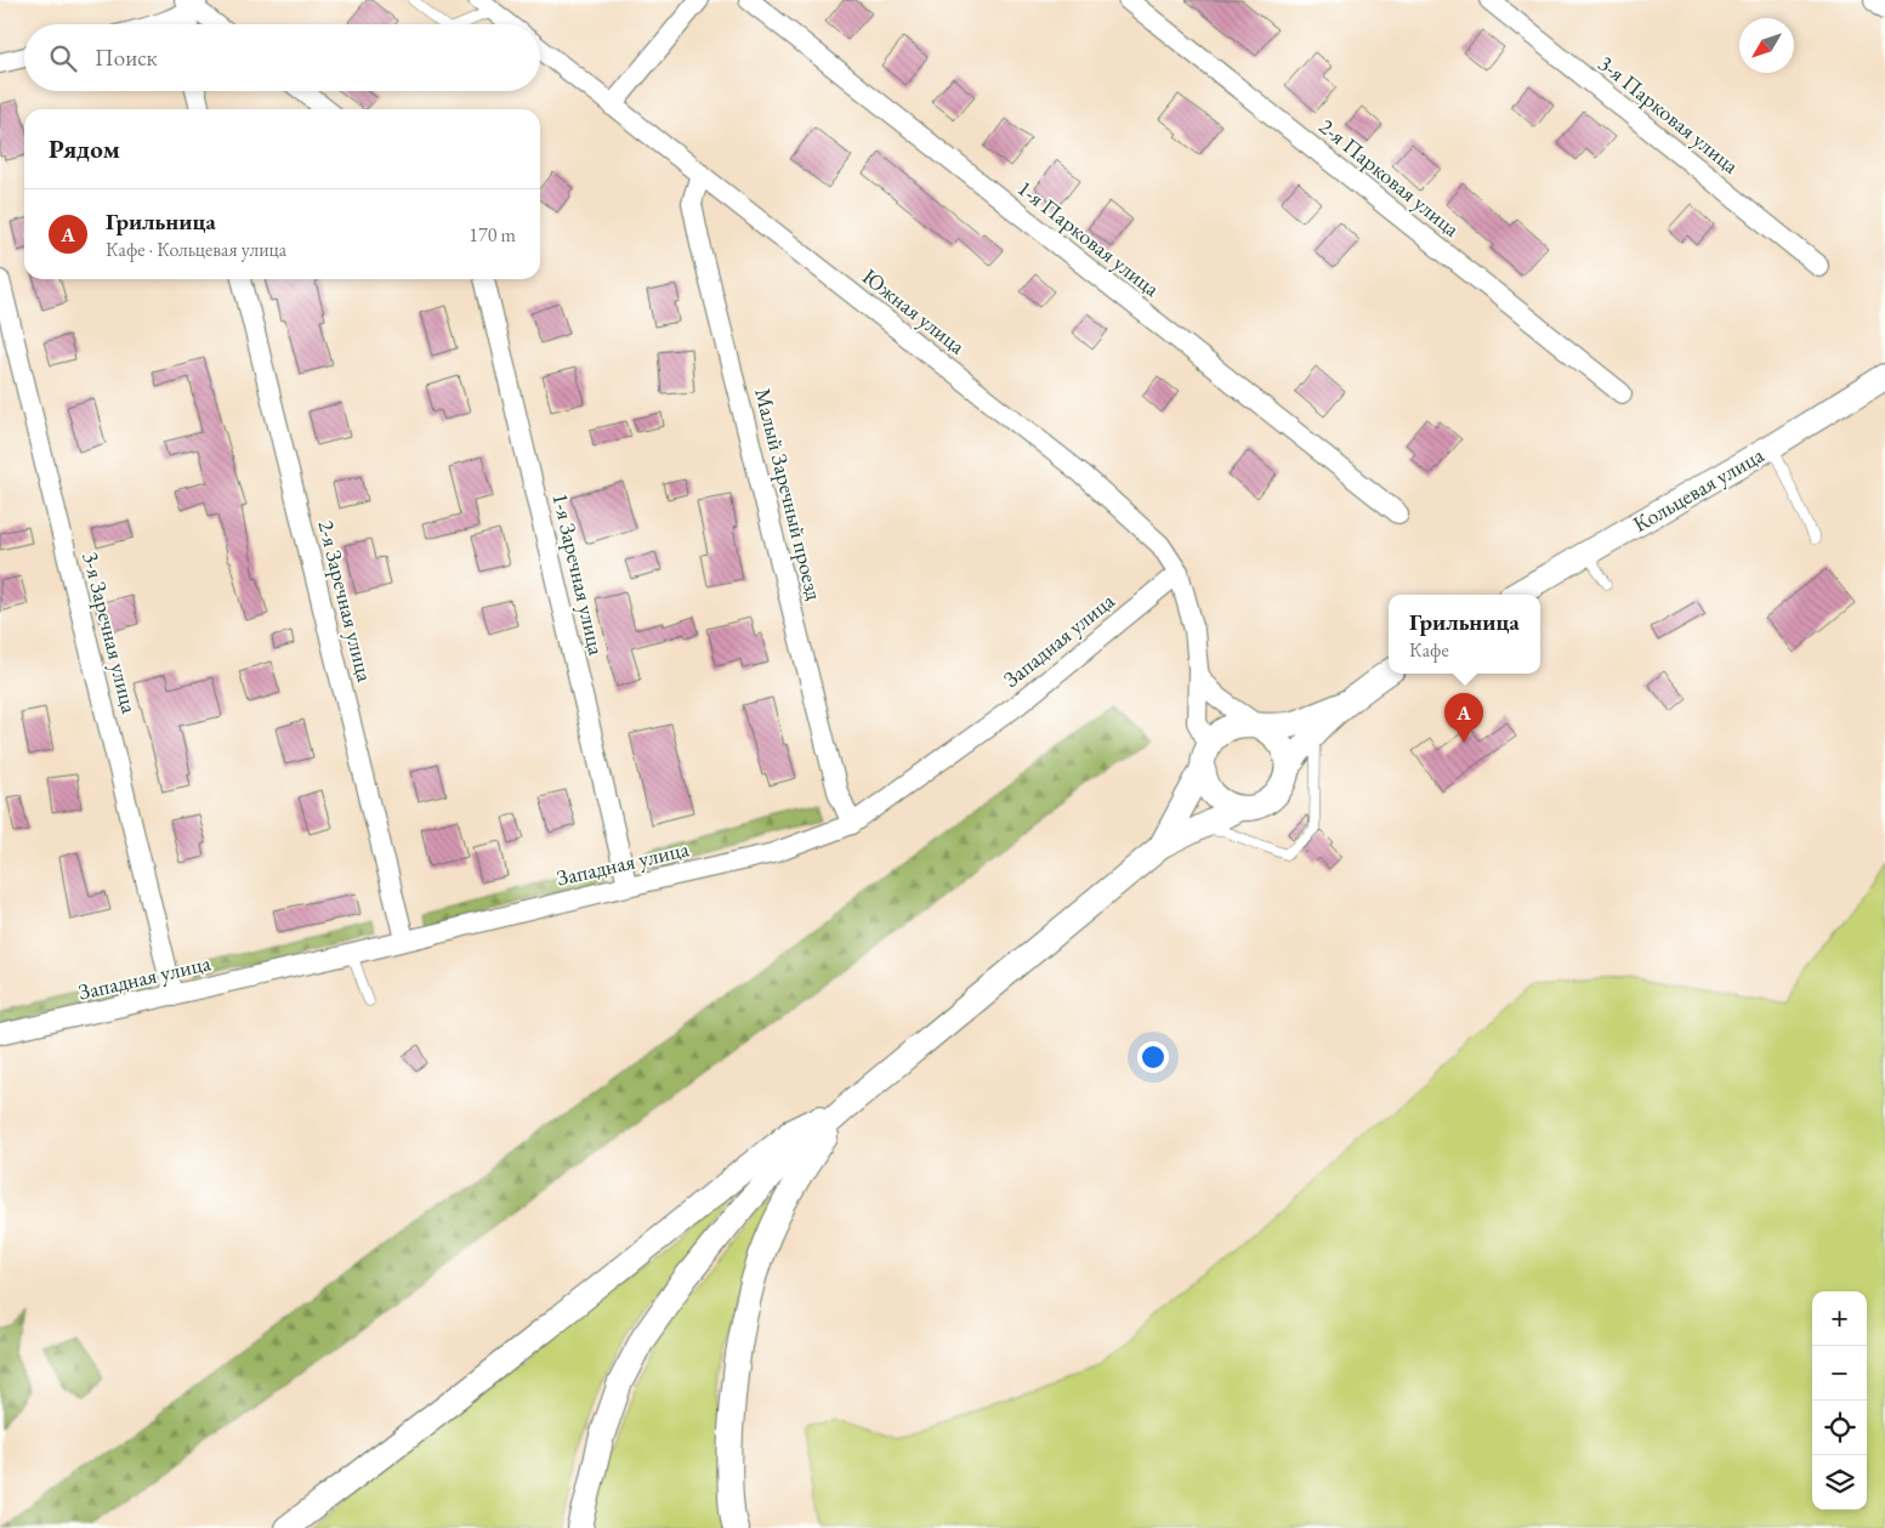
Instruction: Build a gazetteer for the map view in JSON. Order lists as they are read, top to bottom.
{
  "streets": {
    "street": [
      "3-я Парковая улица",
      "2-я Парковая улица",
      "1-я Парковая улица",
      "Южная улица",
      "Кольцевая улица",
      "Малый Заречный проезд",
      "1-я Заречная улица",
      "2-я Заречная улица",
      "3-я Заречная улица",
      "Западная улица"
    ]
  },
  "crossings": [
    ["Южная улица", "Малый Заречный проезд"],
    ["Южная улица", "Западная улица"],
    ["Малый Заречный проезд", "Западная улица"],
    ["1-я Заречная улица", "Западная улица"],
    ["2-я Заречная улица", "Западная улица"],
    ["3-я Заречная улица", "Западная улица"]
  ],
  "north": "bottom left",
  "page": {
    "search": "Поиск",
    "heading": "Рядом",
    "list": [
      {
        "mark": "A",
        "name": "Грильница",
        "note": "Кафе · Кольцевая улица",
        "value": "170 m"
      }
    ],
    "popup": ["Грильница", "Кафе"],
    "pins": "A",
    "map_buttons": ["+", "−"]
  }
}
